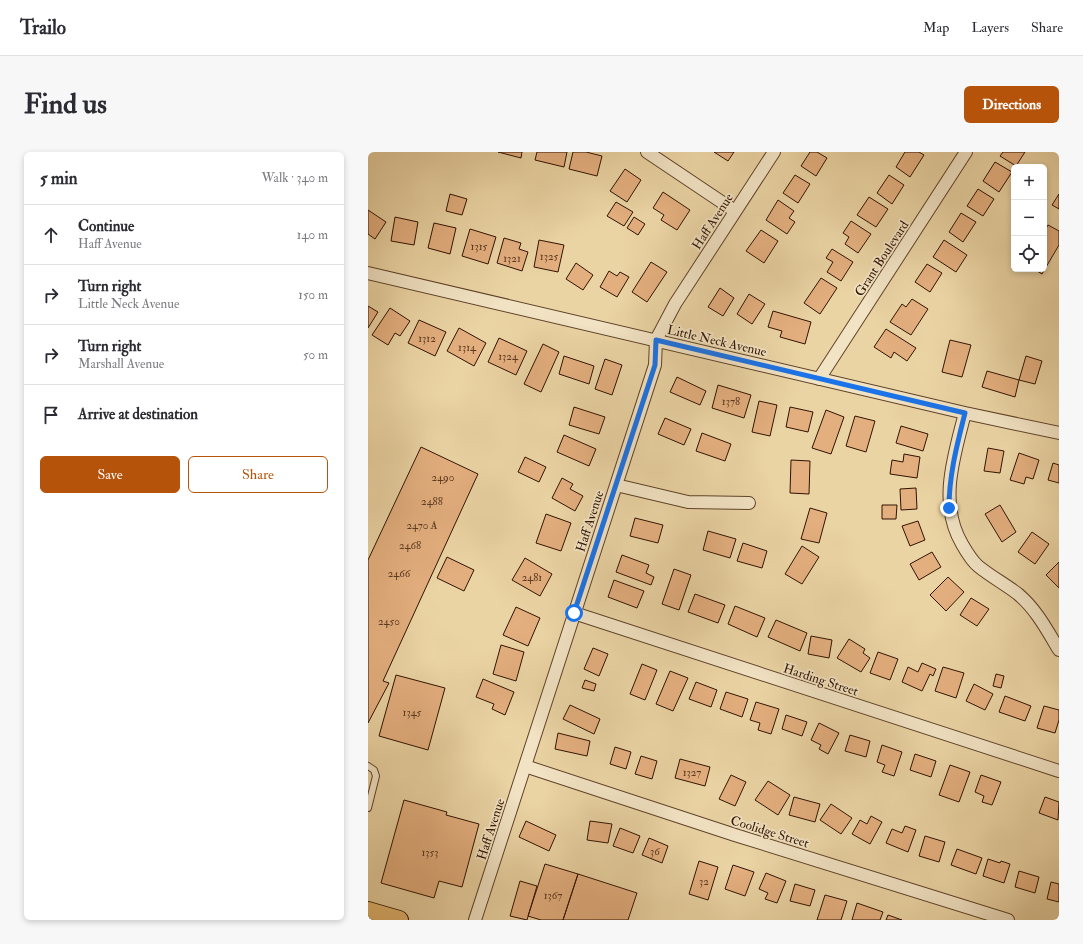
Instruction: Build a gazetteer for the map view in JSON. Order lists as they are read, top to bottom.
{
  "streets": {
    "street": [
      "Haff Avenue",
      "Grant Boulevard",
      "Little Neck Avenue",
      "Harding Street",
      "Coolidge Street"
    ]
  },
  "crossings": [
    ["Haff Avenue", "Little Neck Avenue"],
    ["Haff Avenue", "Harding Street"],
    ["Haff Avenue", "Coolidge Street"],
    ["Grant Boulevard", "Little Neck Avenue"]
  ],
  "house_numbers": [
    "1315",
    "1325",
    "1321",
    "1312",
    "1314",
    "1324",
    "1378",
    "2490",
    "2488",
    "2470 A",
    "2468",
    "2466",
    "2481",
    "2450",
    "1345",
    "1327",
    "36",
    "1353",
    "32",
    "1367"
  ],
  "page": {
    "header": "Trailo",
    "nav": ["Map", "Layers", "Share"],
    "buttons": [
      "Directions",
      ["Save", "Share"]
    ],
    "title": "Find us",
    "heading": ["5 min", "Walk · 340 m"],
    "map_buttons": ["+", "−"],
    "list": [
      ["Continue", "Haff Avenue", "140 m"],
      ["Turn right", "Little Neck Avenue", "150 m"],
      ["Turn right", "Marshall Avenue", "50 m"],
      "Arrive at destination"
    ]
  }
}
